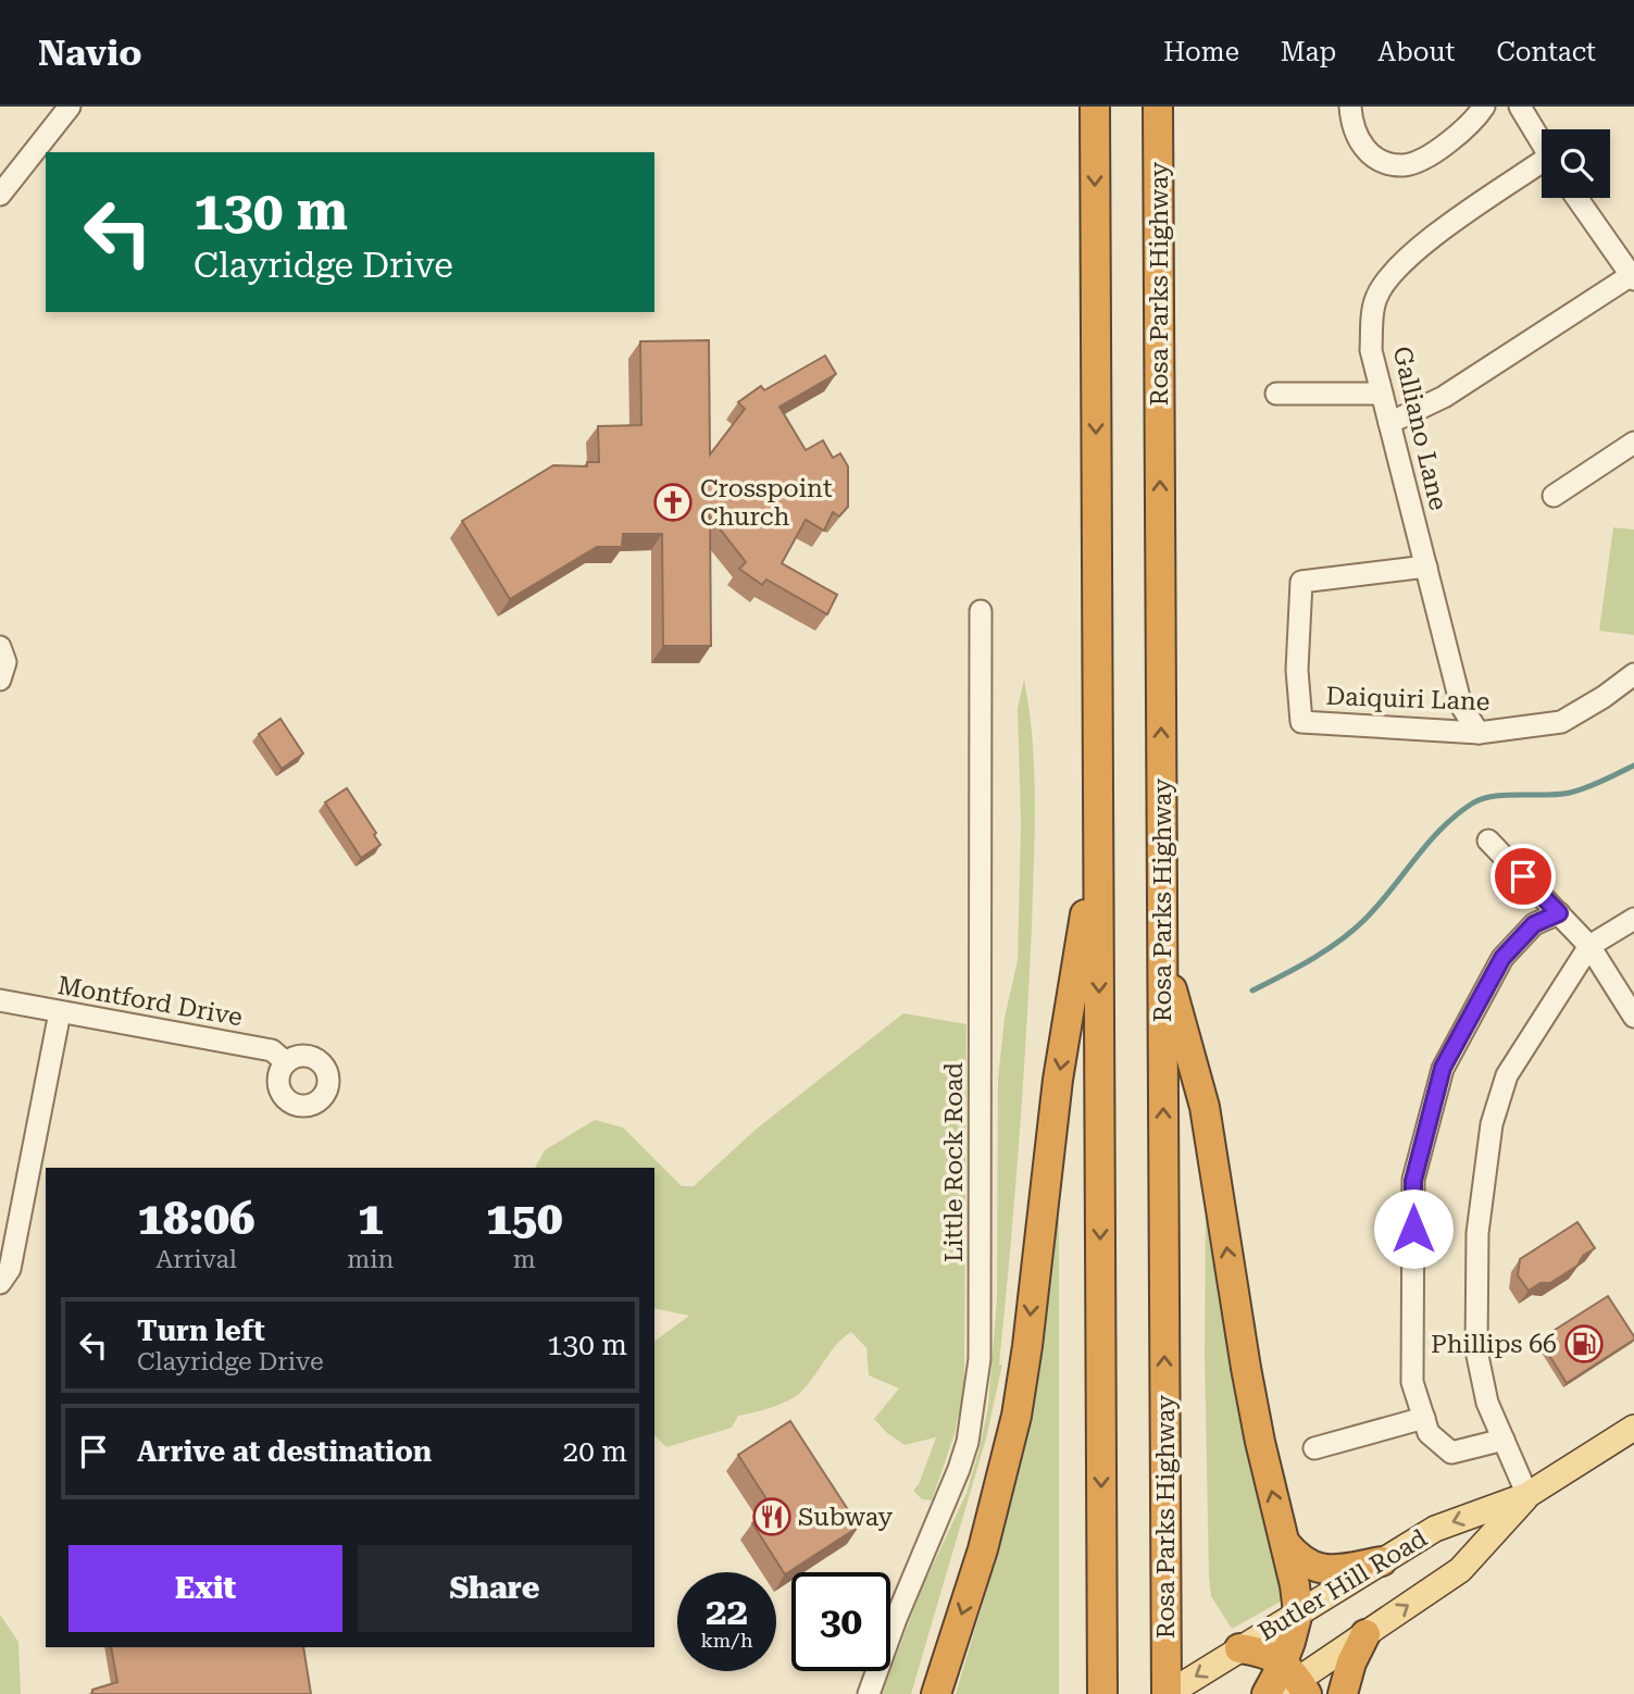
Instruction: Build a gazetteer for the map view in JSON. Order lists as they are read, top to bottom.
{
  "streets": {
    "highway": ["Rosa Parks Highway"],
    "main road": ["Butler Hill Road"],
    "street": [
      "Galliano Lane",
      "Daiquiri Lane",
      "Montford Drive",
      "Little Rock Road"
    ]
  },
  "crossings": [
    ["Rosa Parks Highway", "Butler Hill Road"],
    ["Galliano Lane", "Daiquiri Lane"]
  ],
  "places": {
    "church": ["Crosspoint Church"],
    "fuel station": ["Phillips 66"],
    "restaurant": ["Subway"]
  },
  "page": {
    "header": "Navio",
    "nav": [
      "Home",
      "Map",
      "About",
      "Contact"
    ],
    "turn": ["130 m", "Clayridge Drive"],
    "eta": [
      "18:06",
      "Arrival",
      "1",
      "min",
      "150",
      "m"
    ],
    "list": [
      {
        "name": "Turn left",
        "note": "Clayridge Drive",
        "value": "130 m"
      },
      {
        "name": "Arrive at destination",
        "value": "20 m"
      }
    ],
    "buttons": ["Exit", "Share"],
    "speed": "22 km/h",
    "limit": "30"
  }
}
